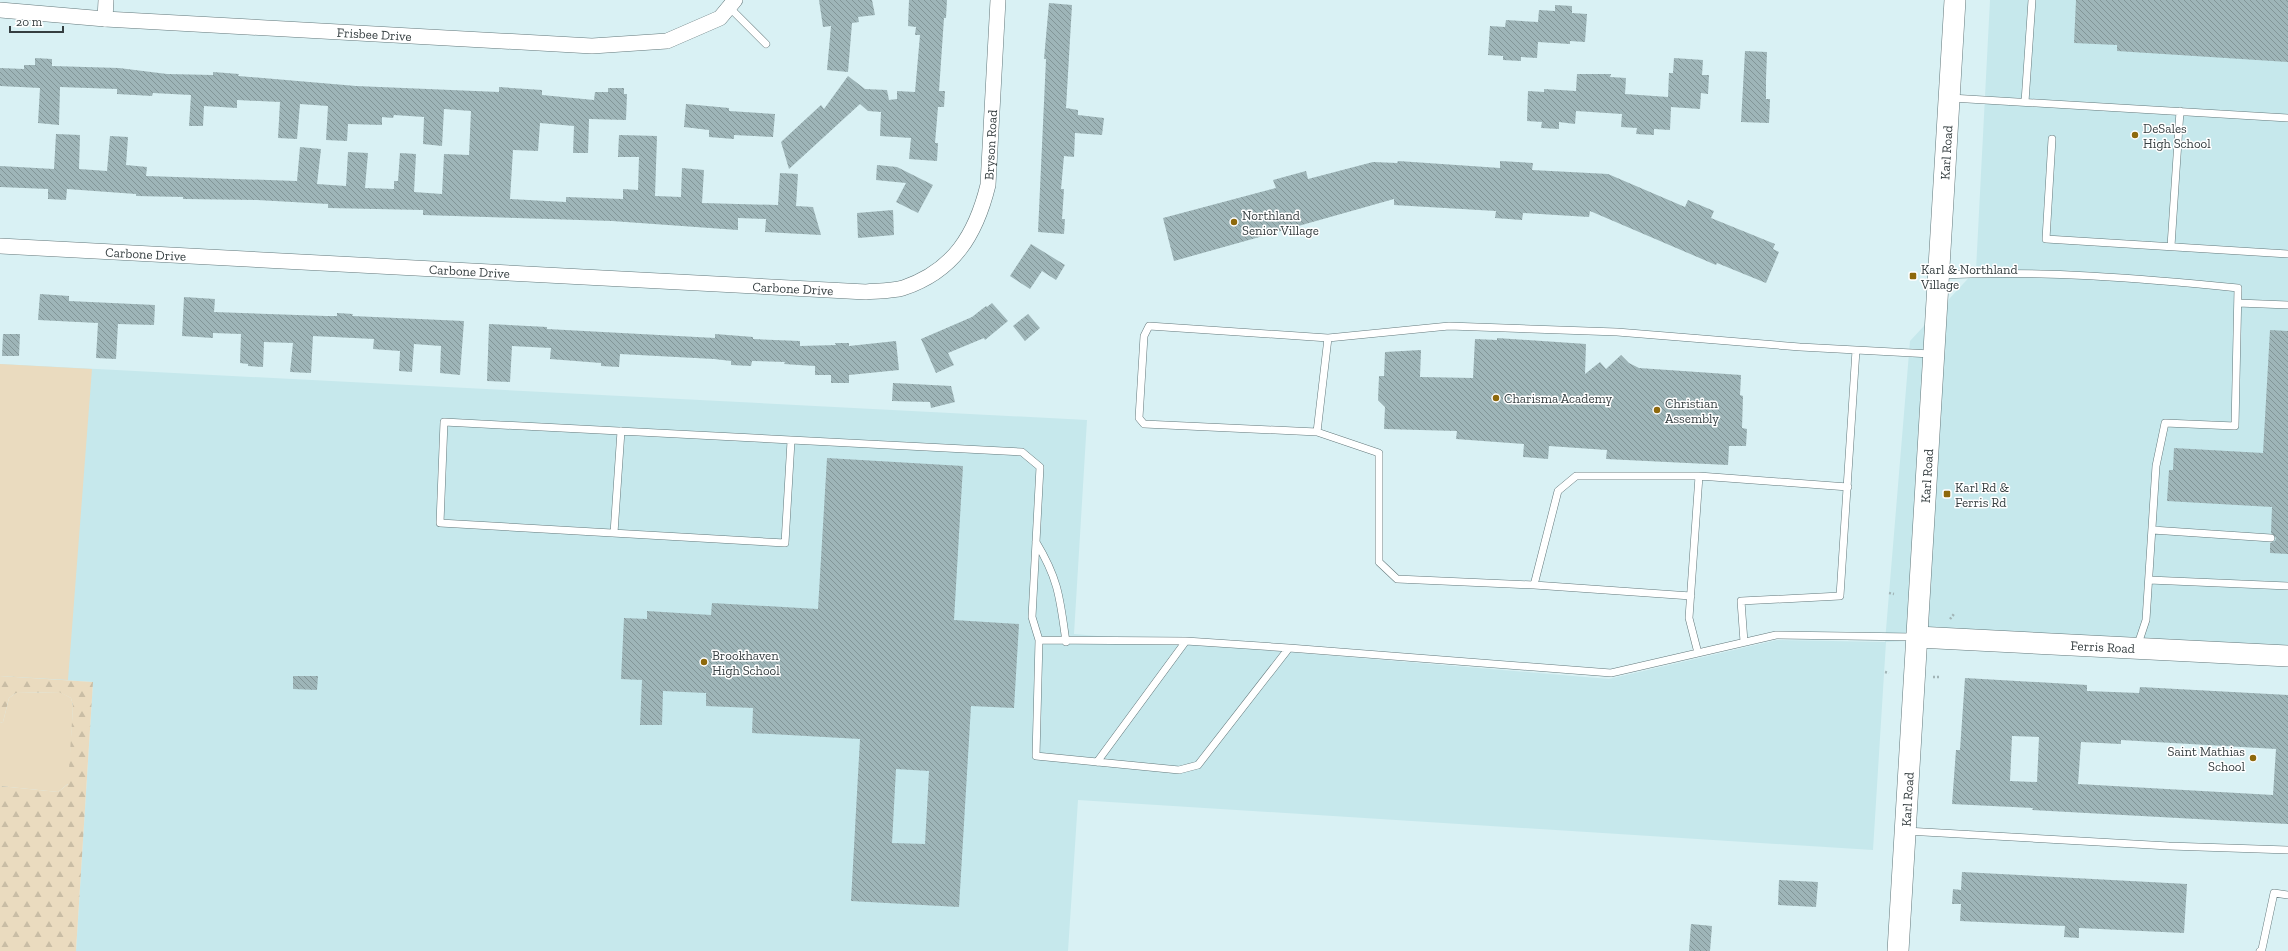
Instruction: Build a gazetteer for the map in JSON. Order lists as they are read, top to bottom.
{
  "streets": {
    "main road": ["Karl Road", "Ferris Road"],
    "street": ["Frisbee Drive", "Bryson Road", "Carbone Drive"]
  },
  "crossings": [
    ["Bryson Road", "Carbone Drive"],
    ["Karl Road", "Ferris Road"]
  ],
  "places": {
    "other": [
      "DeSales High School",
      "Northland Senior Village",
      "Charisma Academy",
      "Christian Assembly",
      "Brookhaven High School",
      "Saint Mathias School"
    ],
    "transit": ["Karl & Northland Village", "Karl Rd & Ferris Rd"]
  },
  "scale_bar": "20 m"
}
